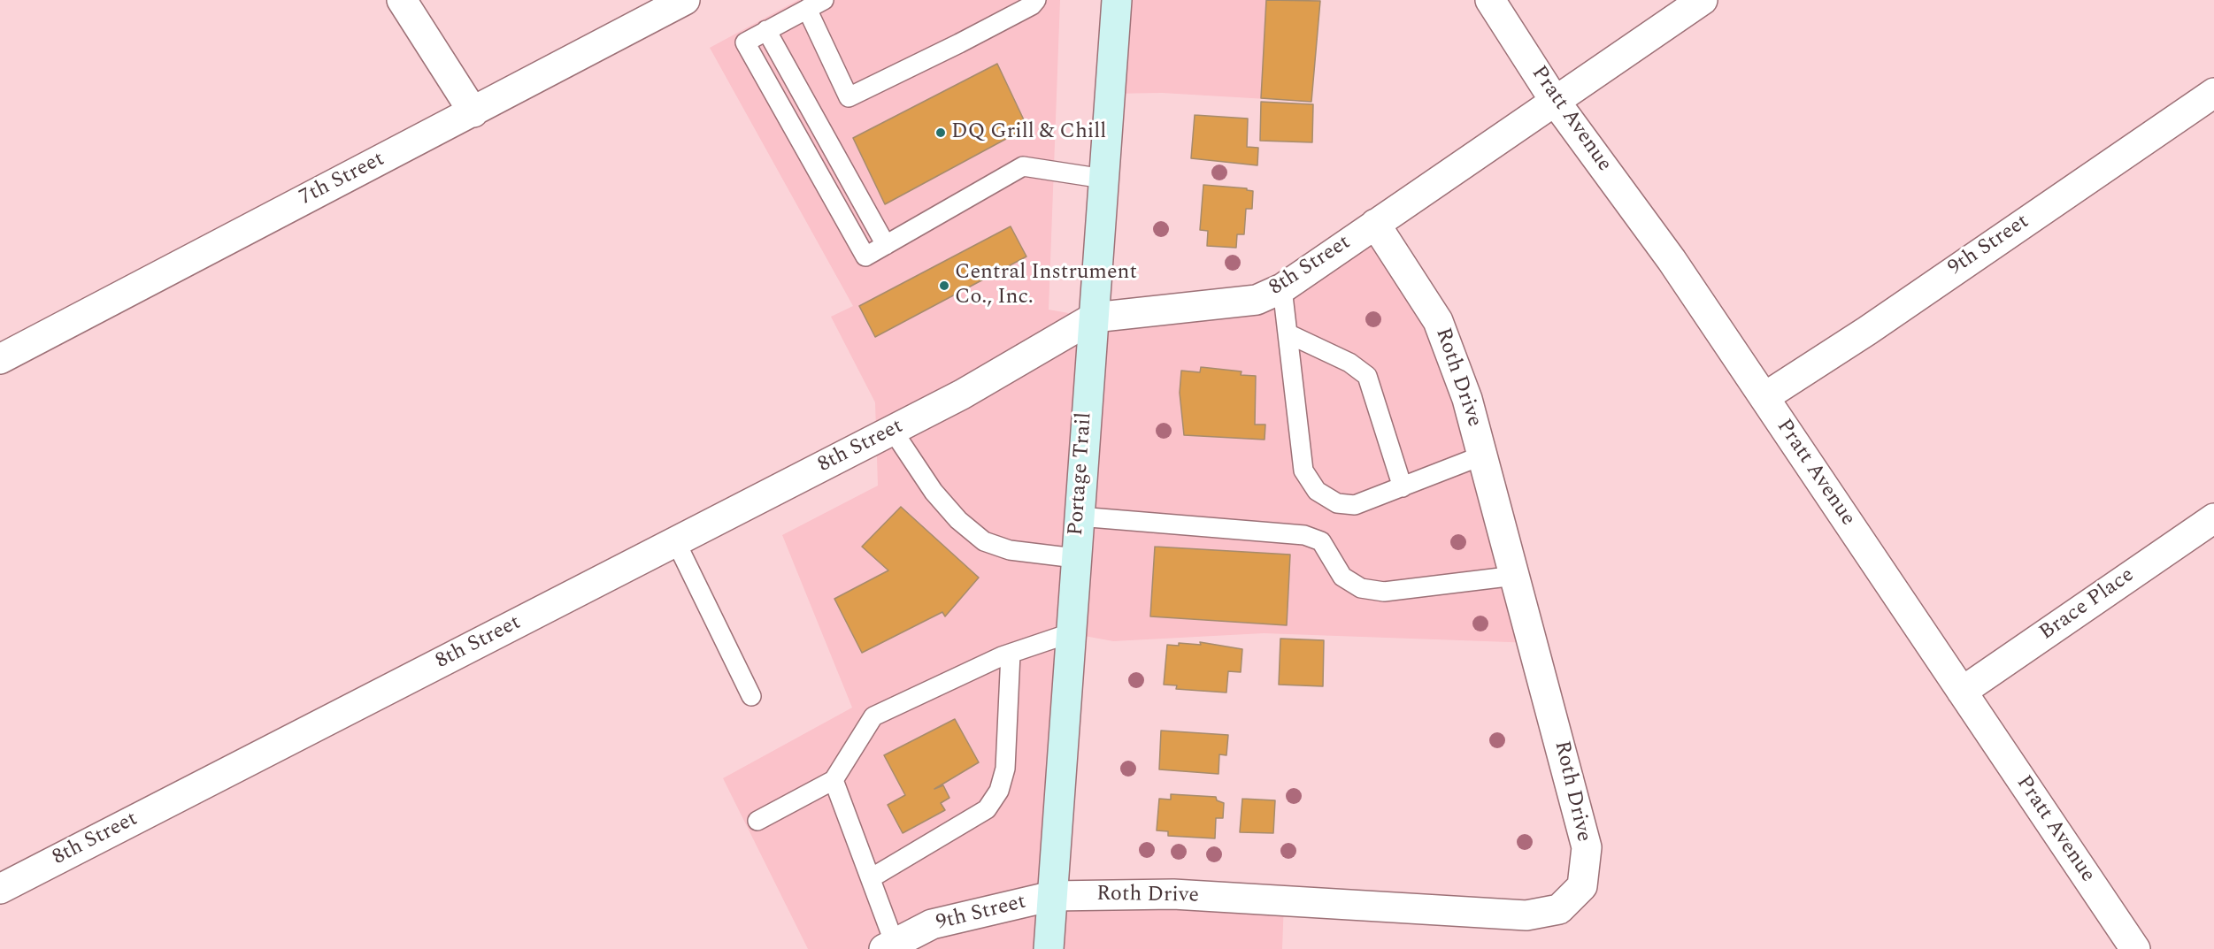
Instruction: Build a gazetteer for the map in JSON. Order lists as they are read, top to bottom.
{
  "streets": {
    "main road": ["Portage Trail"],
    "street": [
      "Pratt Avenue",
      "7th Street",
      "9th Street",
      "8th Street",
      "Roth Drive",
      "Brace Place"
    ]
  },
  "crossings": [
    ["Pratt Avenue", "9th Street"],
    ["Pratt Avenue", "8th Street"],
    ["Pratt Avenue", "Brace Place"],
    ["9th Street", "Roth Drive"],
    ["9th Street", "Portage Trail"],
    ["8th Street", "Roth Drive"],
    ["8th Street", "Portage Trail"],
    ["Roth Drive", "Portage Trail"]
  ],
  "places": ["DQ Grill & Chill", "Central Instrument Co., Inc."]
}
